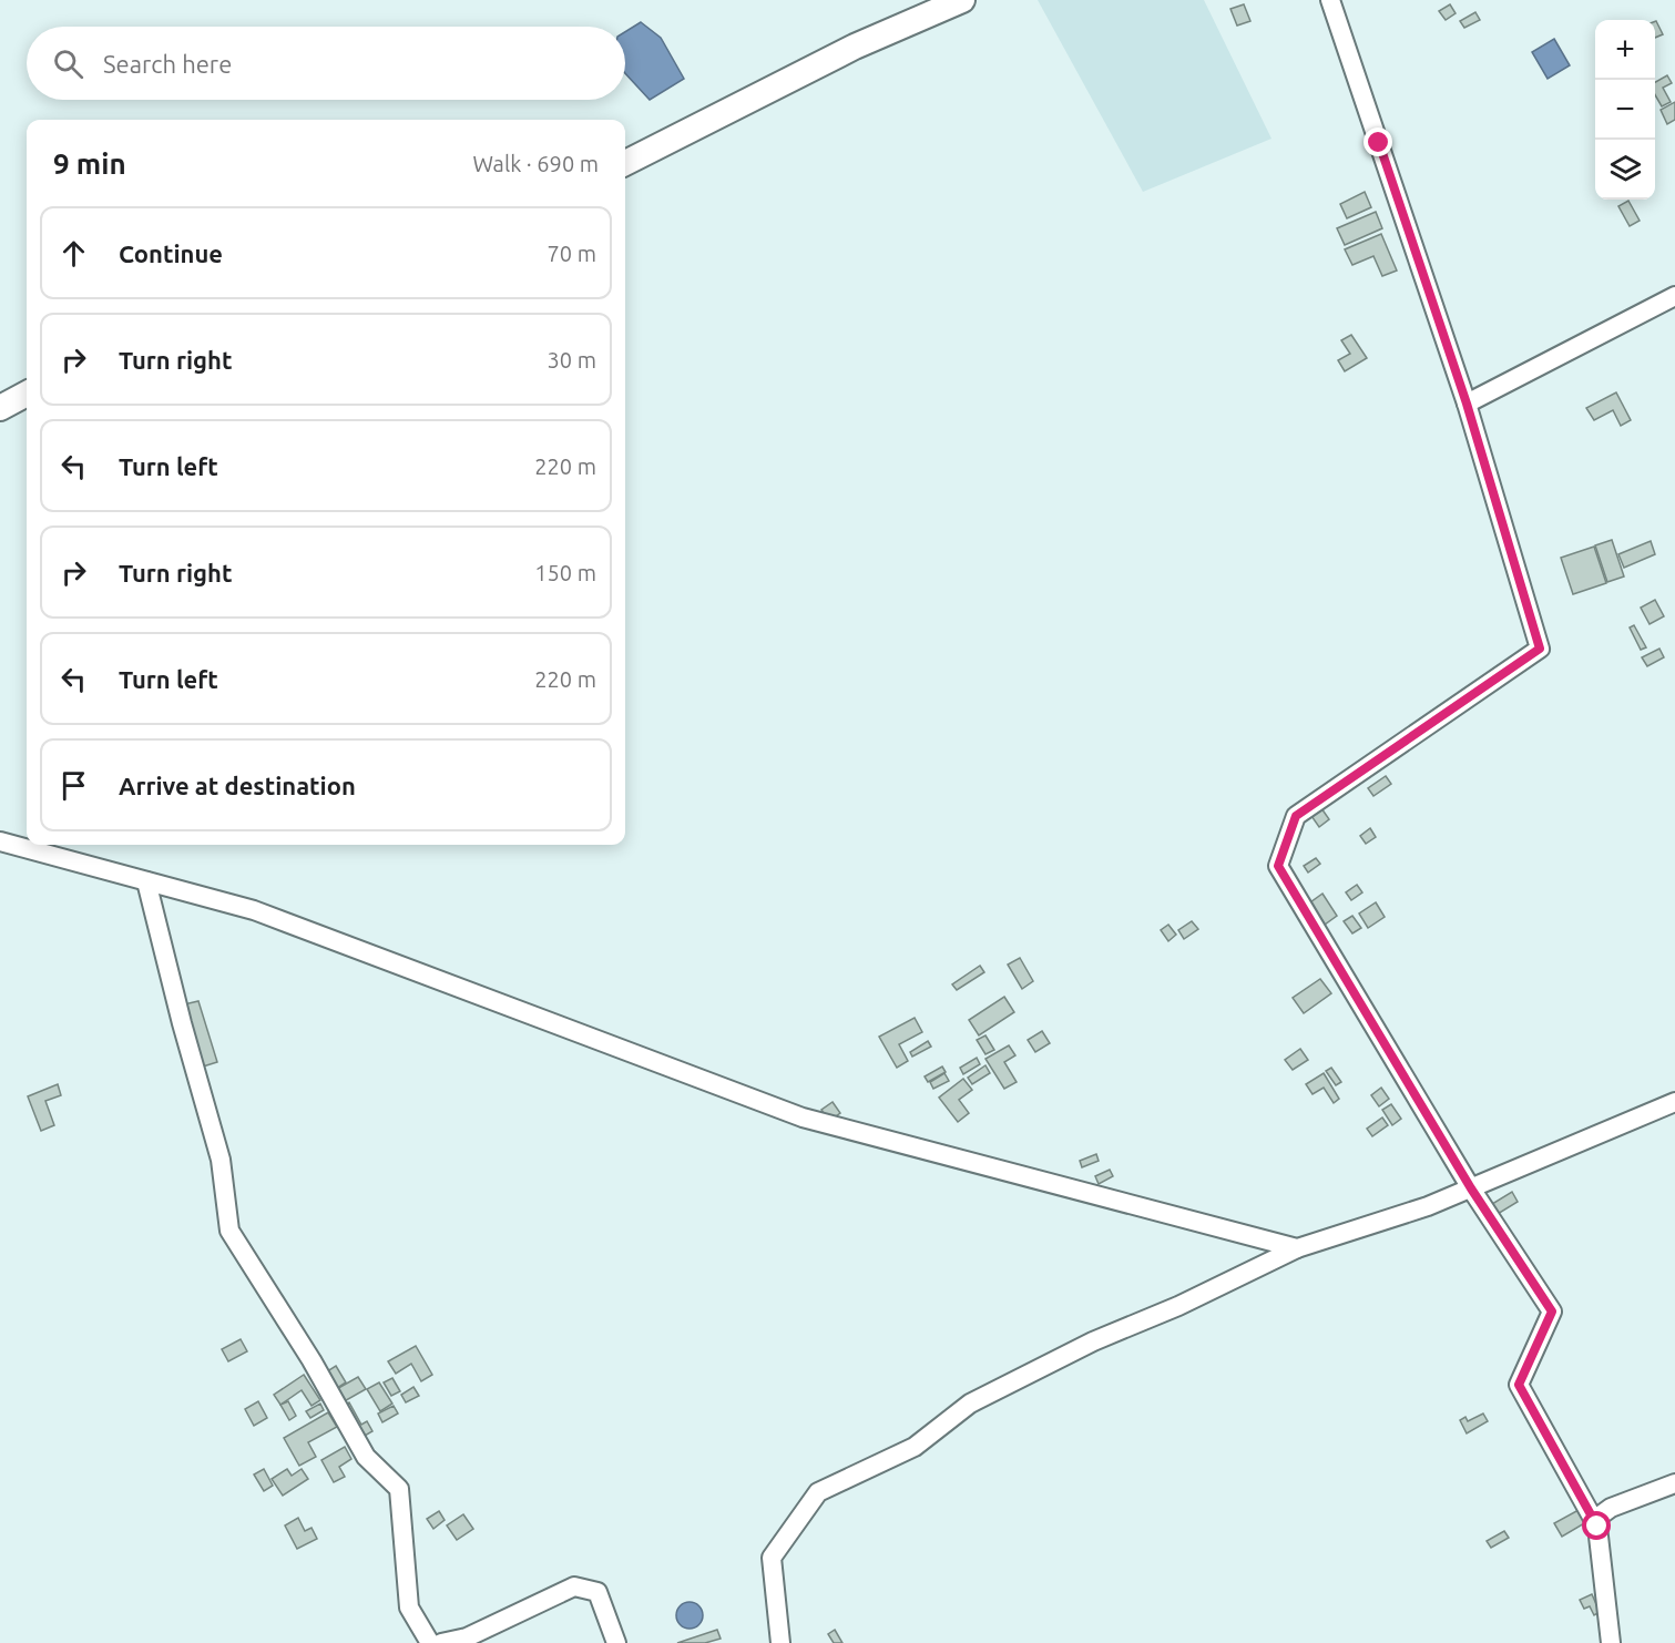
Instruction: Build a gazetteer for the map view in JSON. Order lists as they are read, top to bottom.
{
  "page": {
    "map_buttons": ["+", "−"],
    "search": "Search here",
    "heading": ["9 min", "Walk · 690 m"],
    "list": [
      ["Continue", "70 m"],
      ["Turn right", "30 m"],
      ["Turn left", "220 m"],
      ["Turn right", "150 m"],
      ["Turn left", "220 m"],
      "Arrive at destination"
    ]
  }
}
